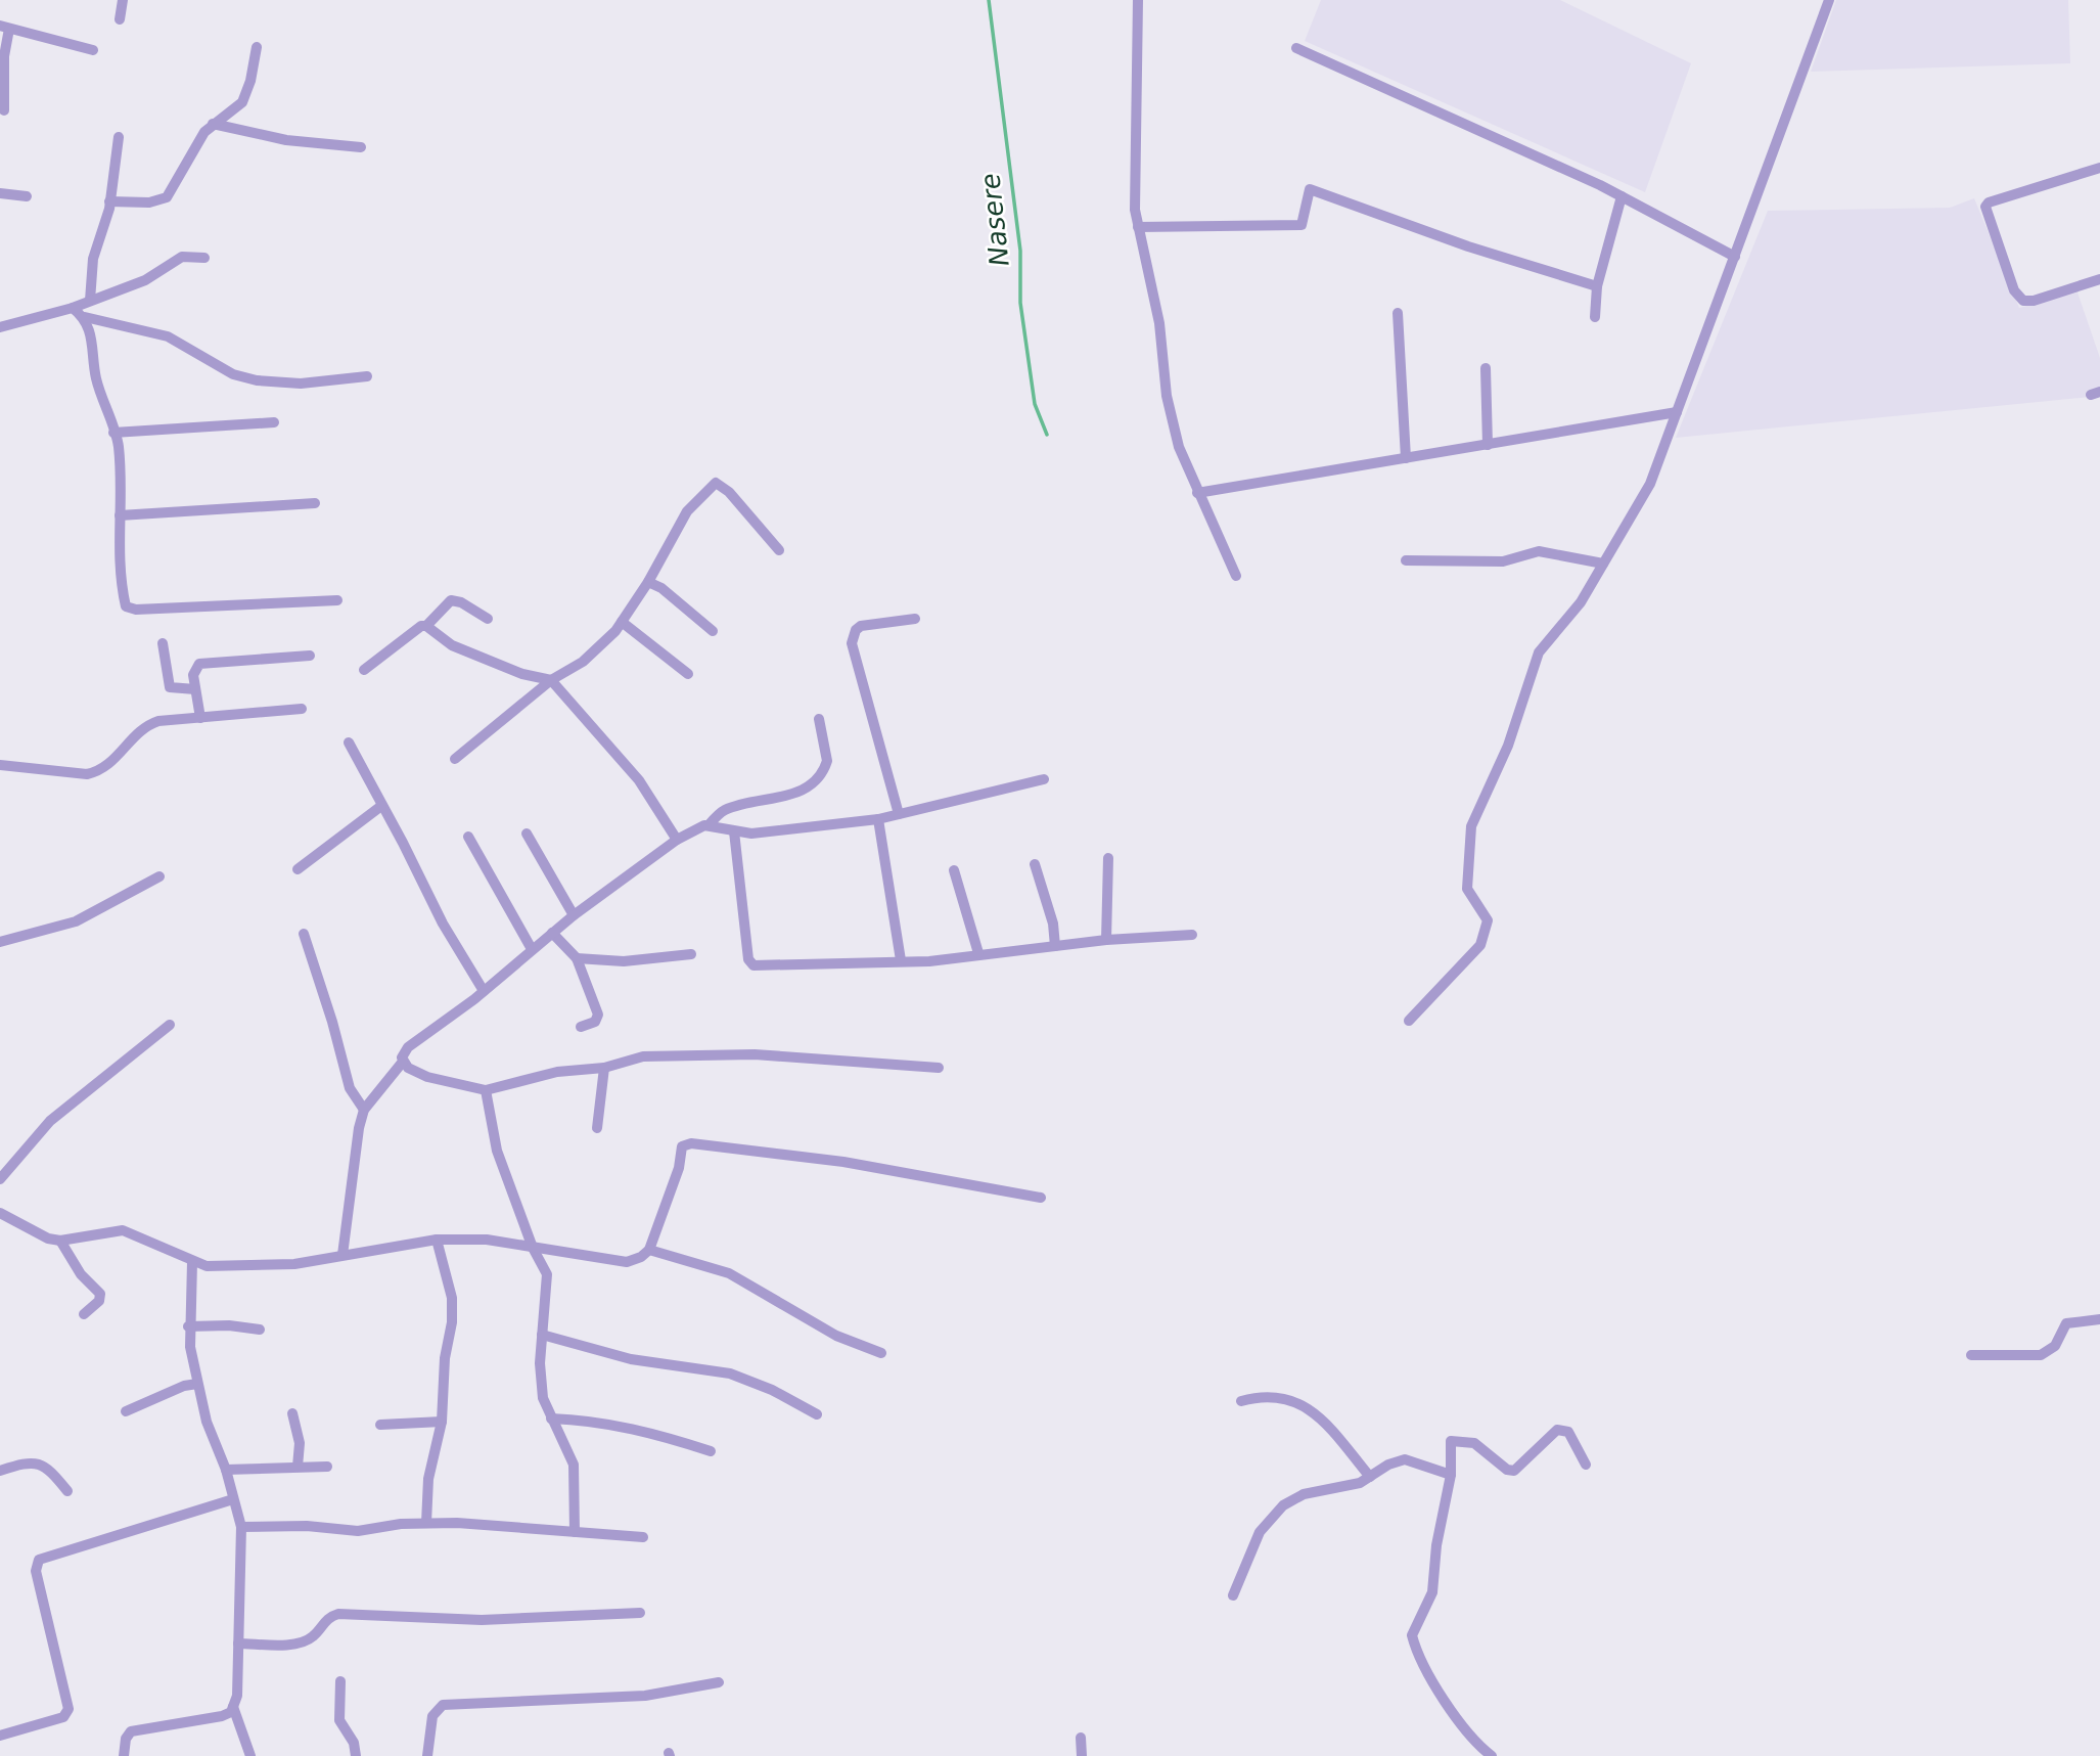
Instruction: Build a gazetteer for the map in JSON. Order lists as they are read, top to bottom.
{
  "water": ["Nasere"]
}
